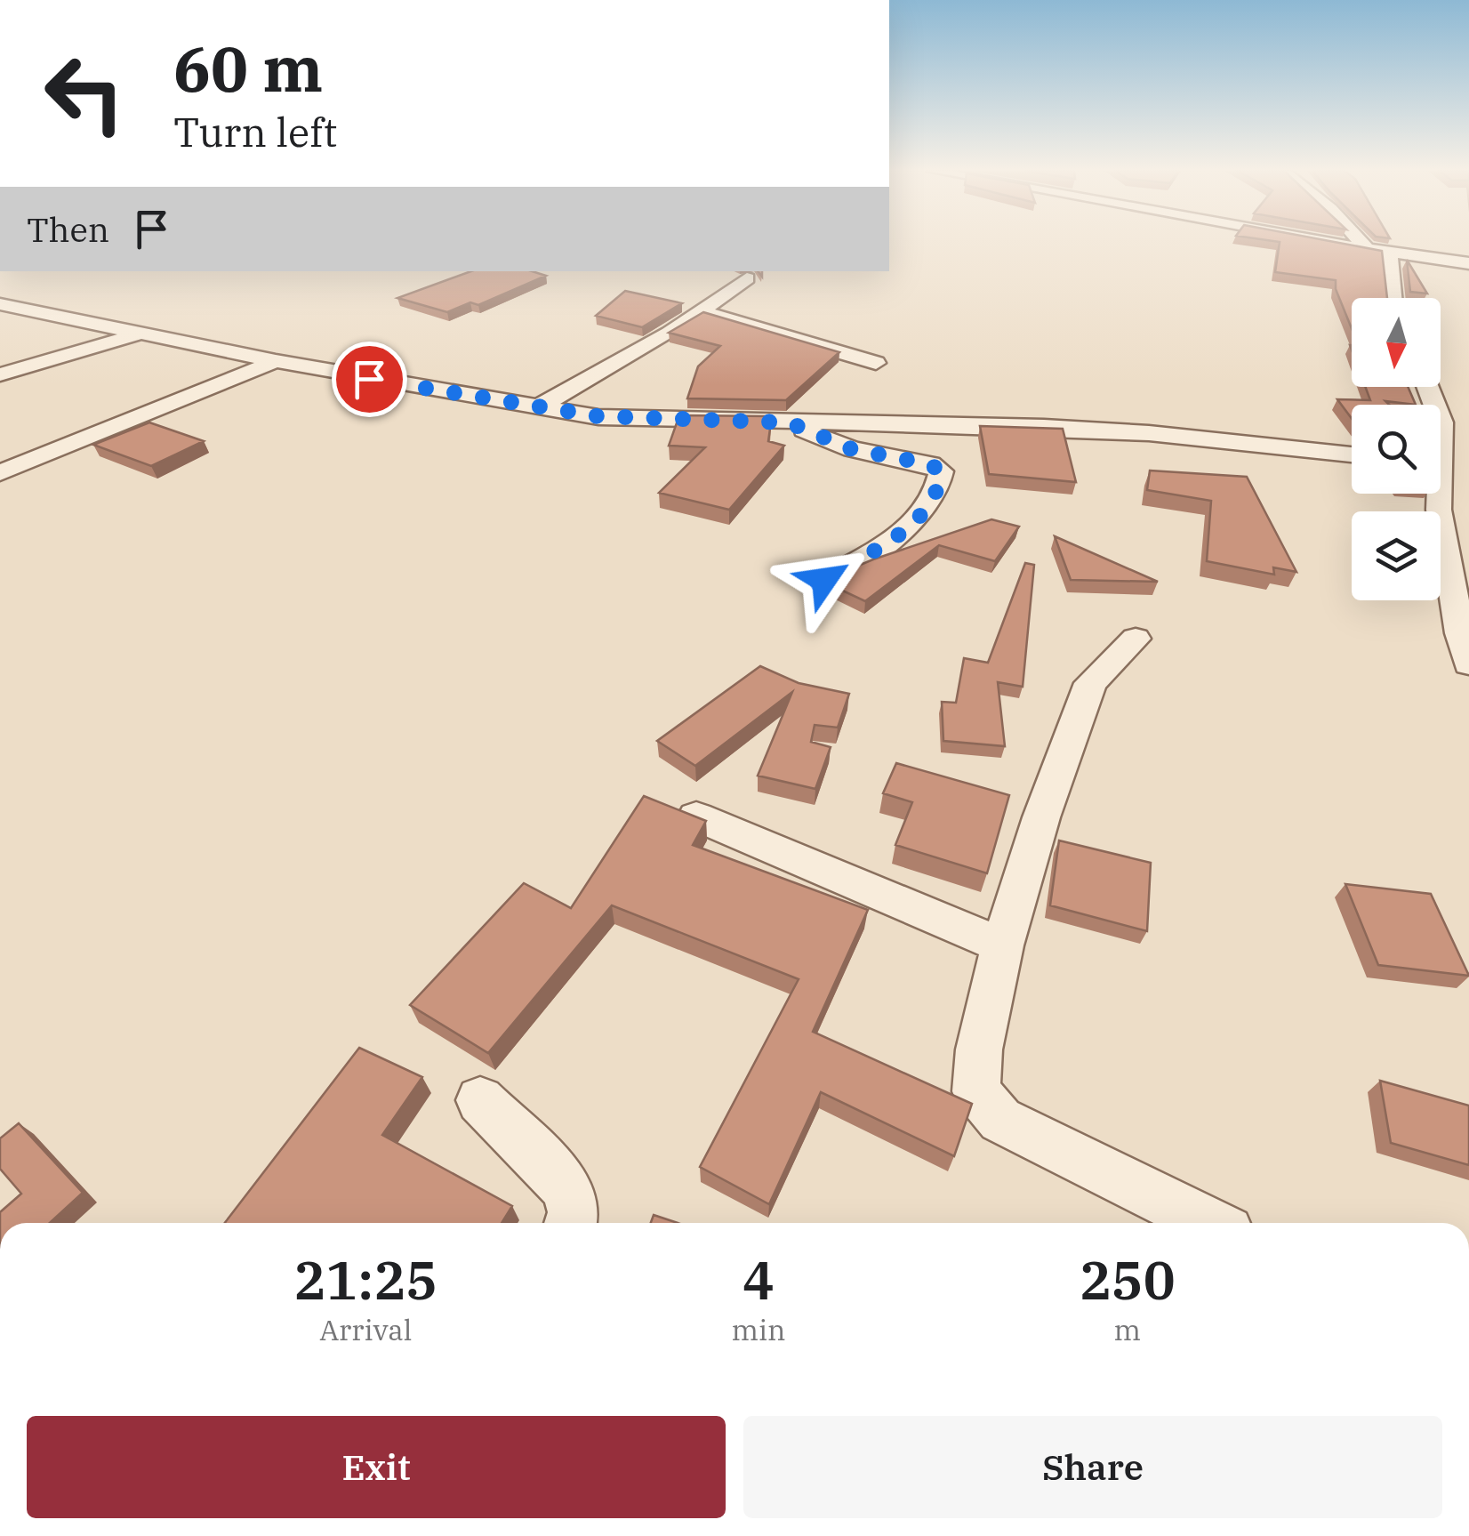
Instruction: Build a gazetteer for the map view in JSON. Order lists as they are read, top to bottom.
{
  "north": "bottom",
  "page": {
    "turn": ["60 m", "Turn left"],
    "then": "Then",
    "eta": [
      "21:25",
      "Arrival",
      "4",
      "min",
      "250",
      "m"
    ],
    "buttons": ["Exit", "Share"]
  }
}
